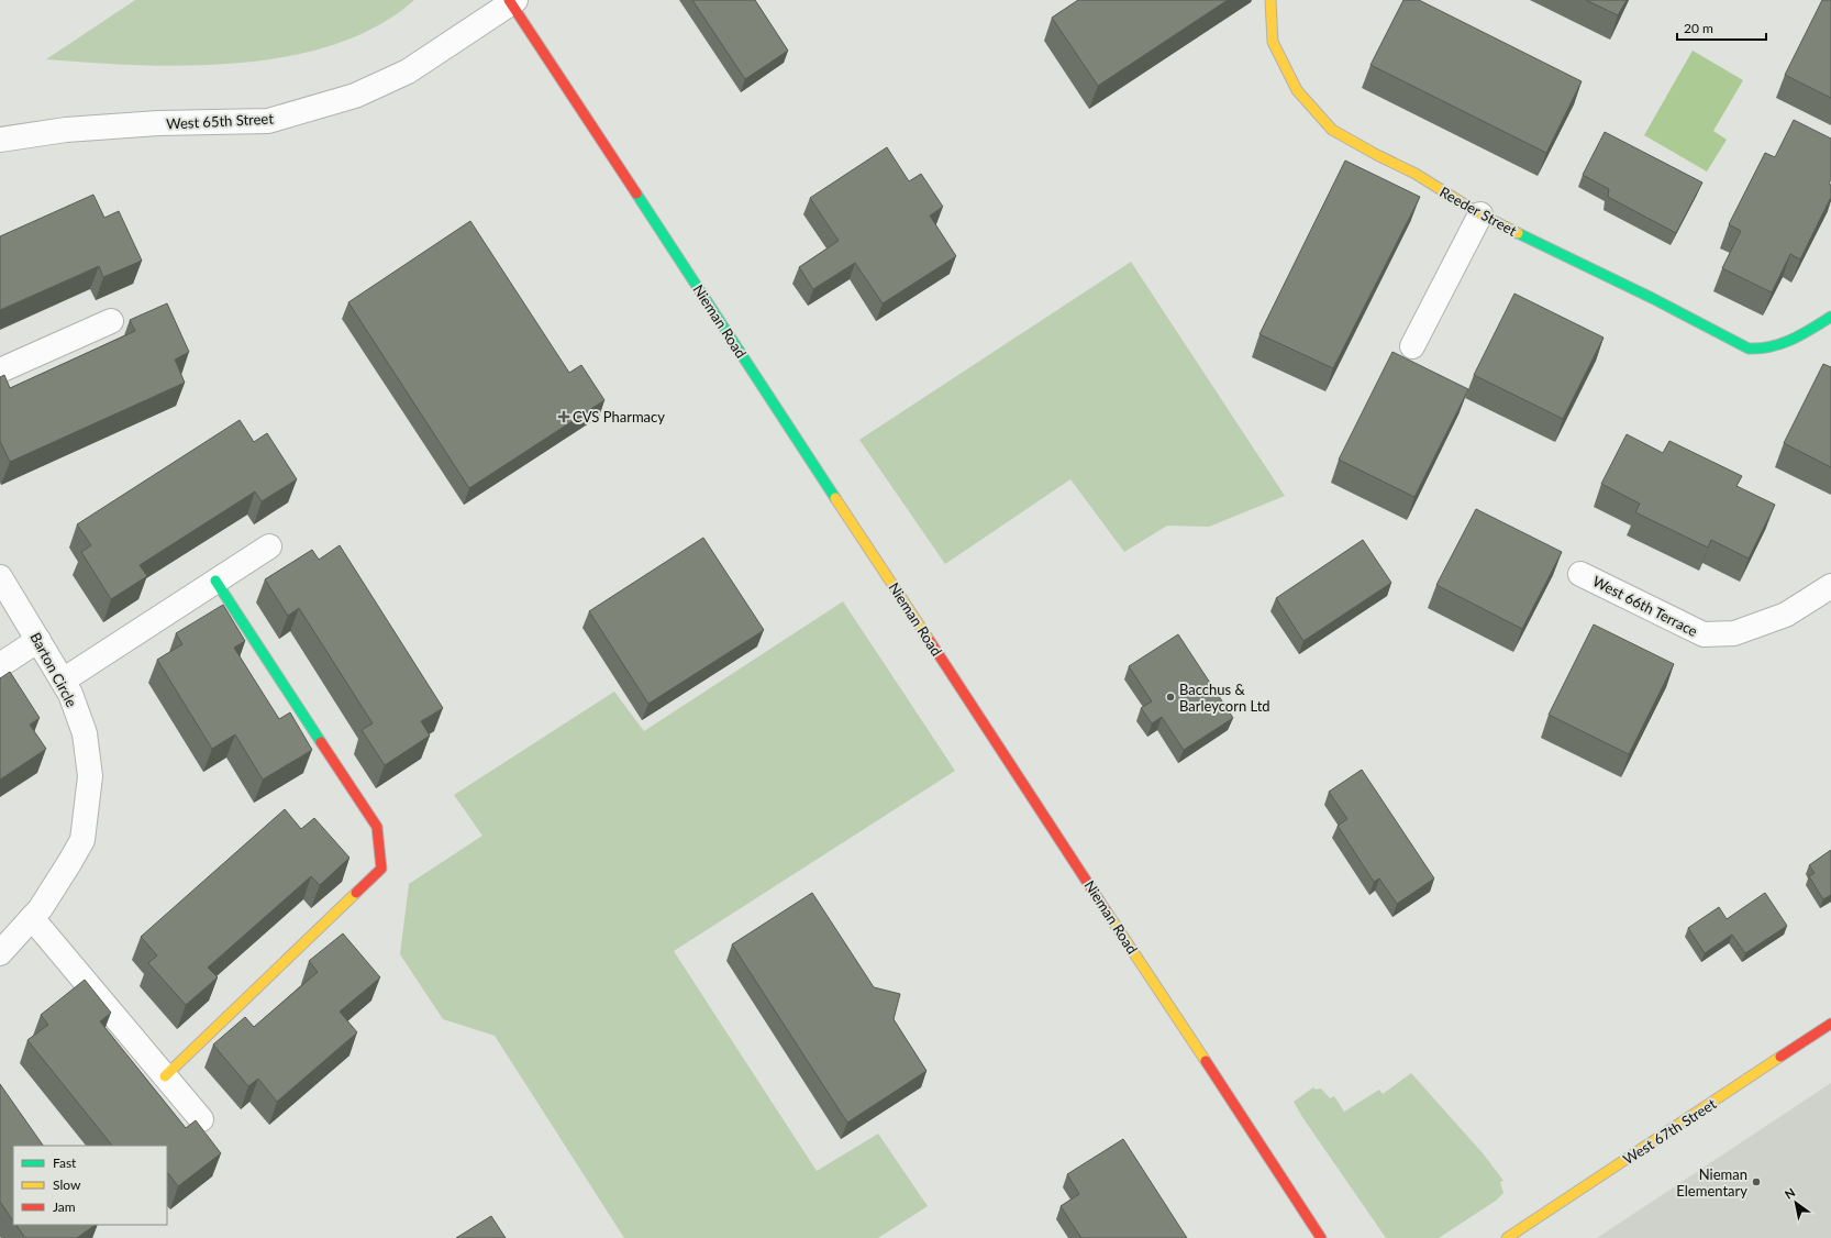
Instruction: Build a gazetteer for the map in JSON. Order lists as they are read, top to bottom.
{
  "streets": {
    "street": [
      "West 65th Street",
      "Reeder Street",
      "Nieman Road",
      "West 66th Terrace",
      "Barton Circle",
      "West 67th Street"
    ]
  },
  "crossings": [
    ["West 65th Street", "Nieman Road"]
  ],
  "places": {
    "health": ["CVS Pharmacy"],
    "other": ["Bacchus & Barleycorn Ltd", "Nieman Elementary"]
  },
  "legend": ["Fast", "Slow", "Jam"],
  "scale_bar": "20 m",
  "north": "top left"
}
